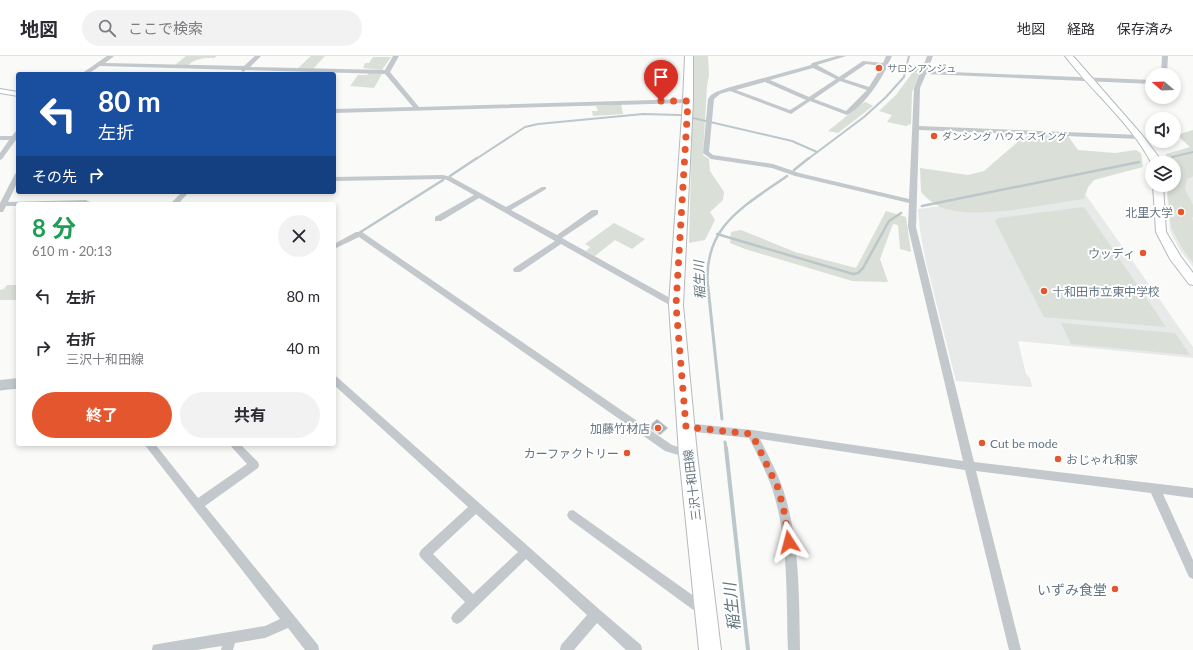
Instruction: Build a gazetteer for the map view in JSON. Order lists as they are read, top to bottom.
{
  "streets": {
    "main road": ["三沢十和田線"]
  },
  "water": ["稲生川"],
  "places": [
    "サロンアンジュ",
    "ダンシング ハウス スイング",
    "北里大学",
    "ウッディ",
    "十和田市立東中学校",
    "加藤竹材店",
    "Cut be mode",
    "カーファクトリー",
    "おじゃれ和家",
    "いずみ食堂"
  ],
  "north": "left",
  "page": {
    "header": "地図",
    "search": "ここで検索",
    "nav": ["地図", "経路", "保存済み"],
    "turn": ["80 m", "左折"],
    "then": "その先",
    "heading": ["8 分", "610 m · 20:13"],
    "list": [
      {
        "name": "左折",
        "value": "80 m"
      },
      {
        "name": "右折",
        "note": "三沢十和田線",
        "value": "40 m"
      }
    ],
    "buttons": ["終了", "共有"]
  }
}
